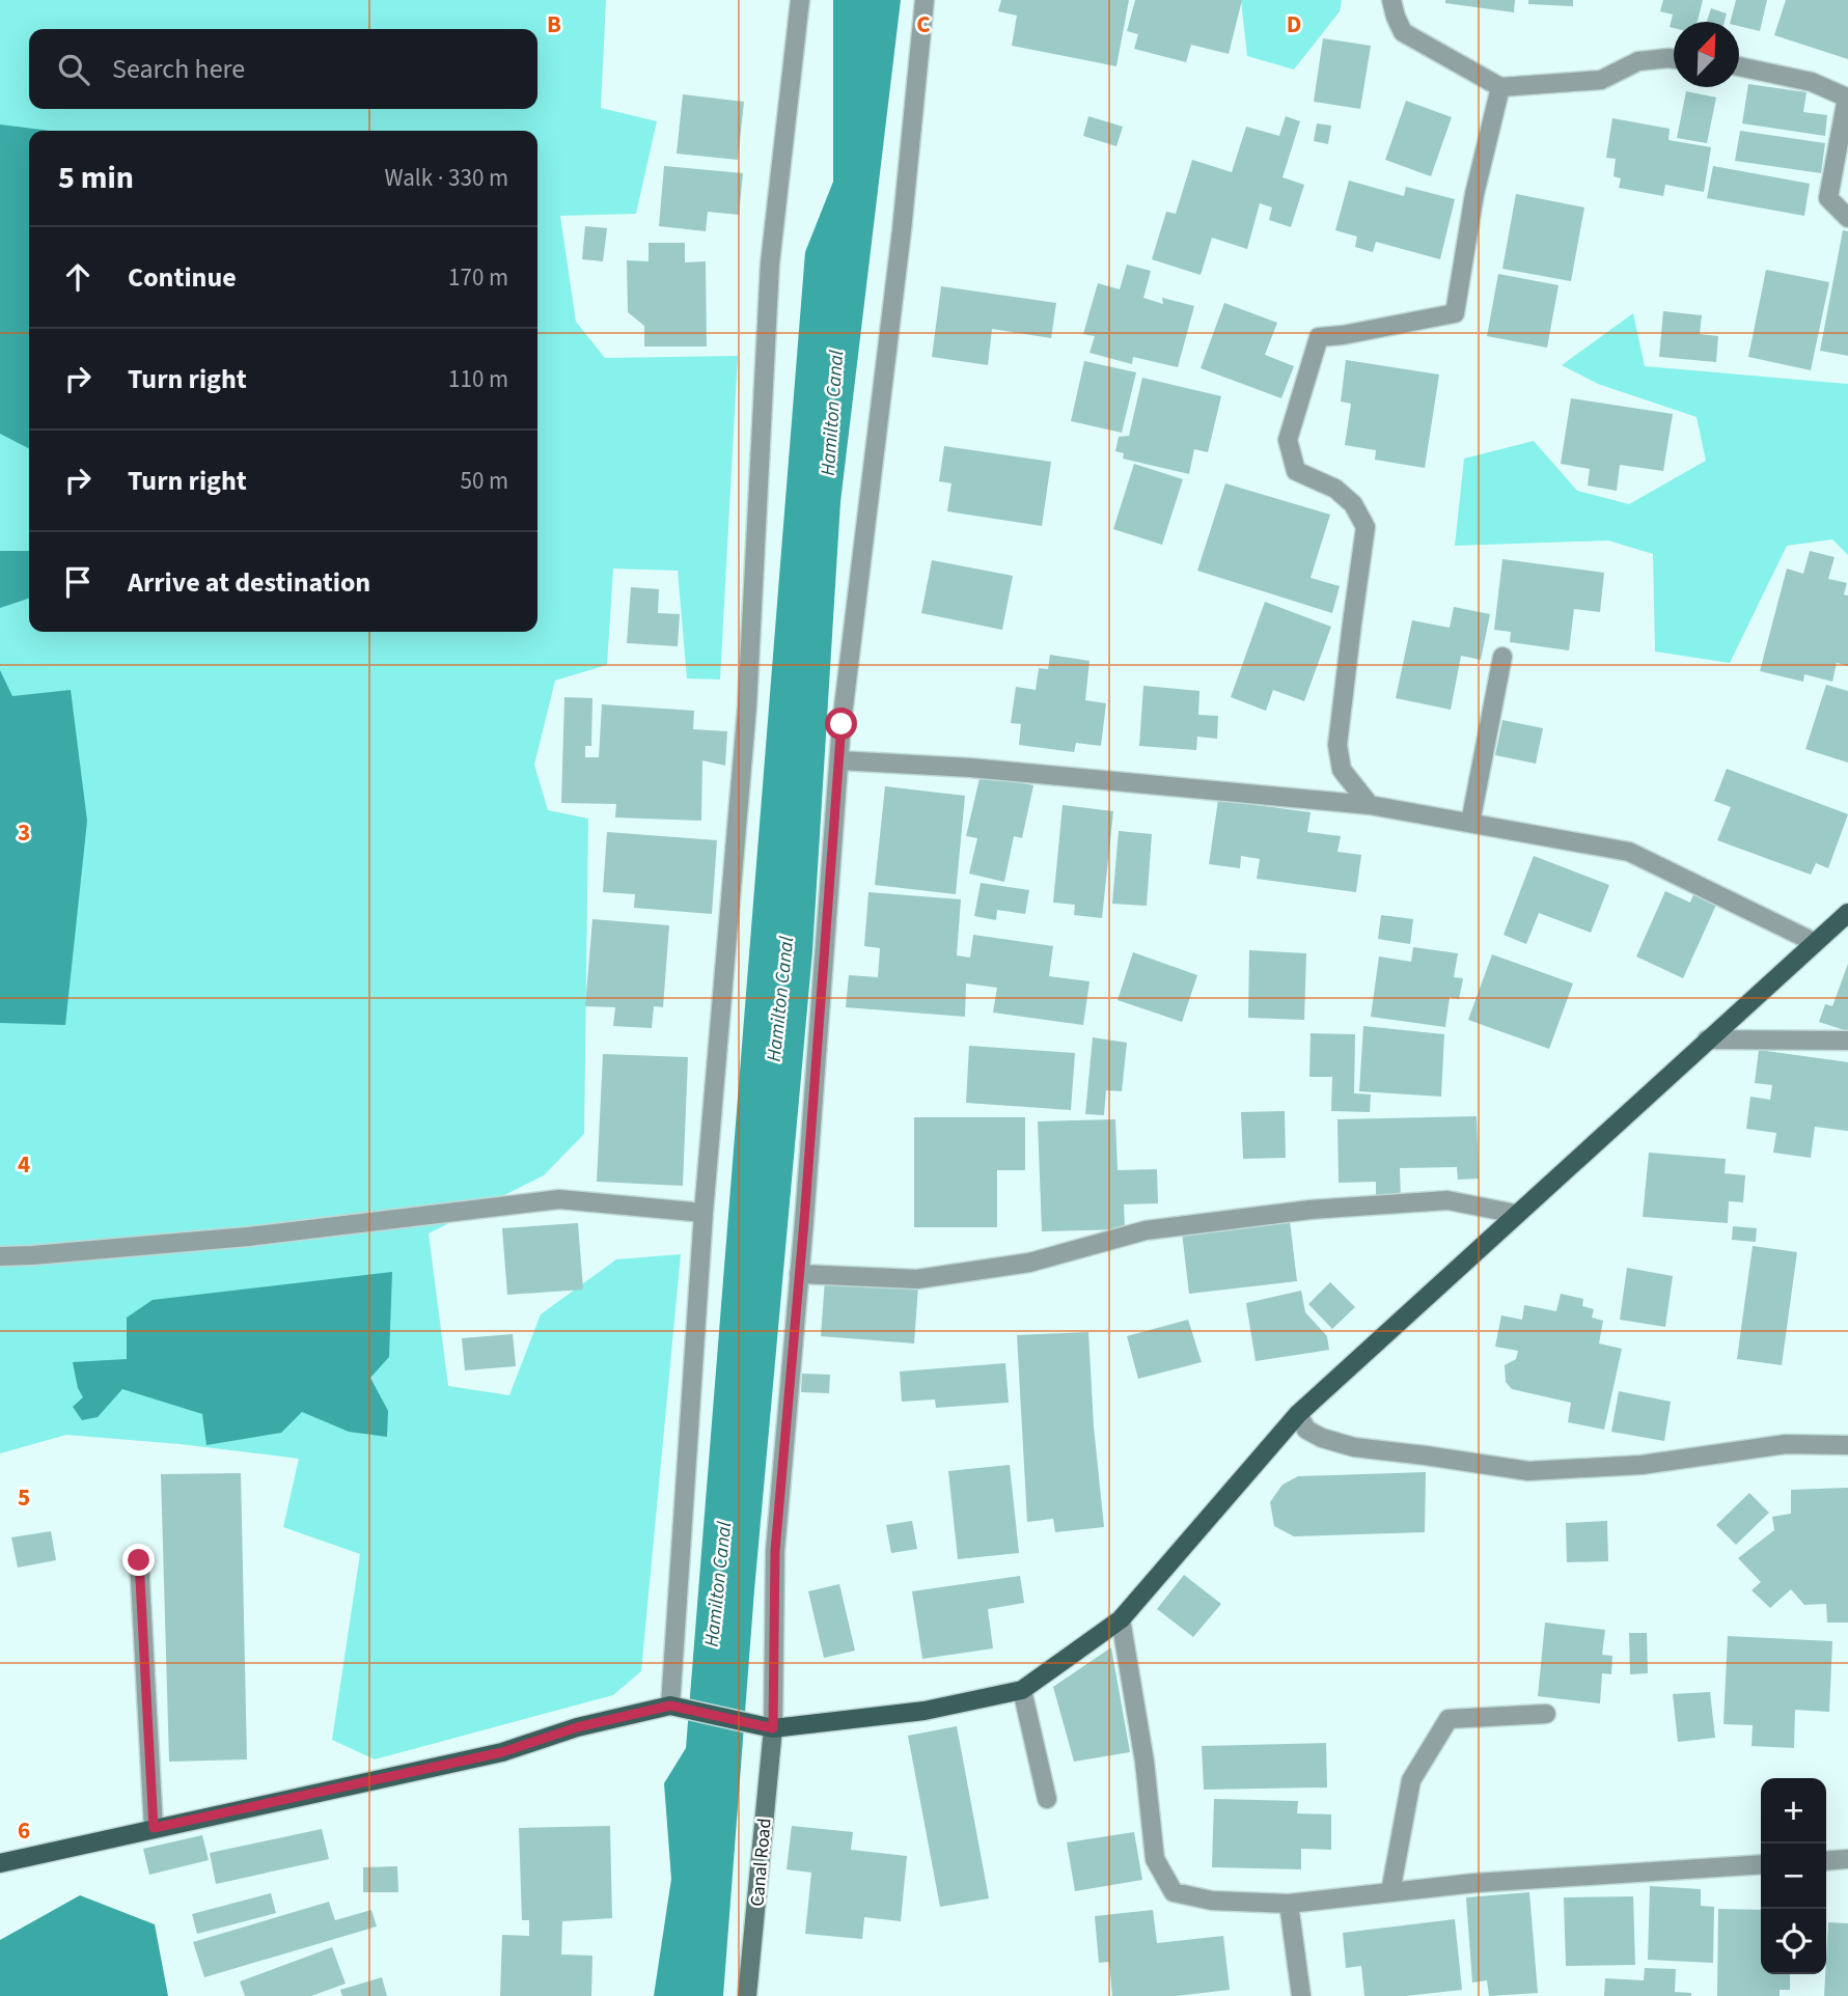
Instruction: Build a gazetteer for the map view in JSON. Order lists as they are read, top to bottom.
{
  "streets": {
    "main road": ["Canal Road"]
  },
  "water": ["Hamilton Canal"],
  "north": "top right",
  "page": {
    "search": "Search here",
    "heading": ["5 min", "Walk · 330 m"],
    "list": [
      ["Continue", "170 m"],
      ["Turn right", "110 m"],
      ["Turn right", "50 m"],
      "Arrive at destination"
    ],
    "map_buttons": ["+", "−"]
  },
  "grid": {
    "columns": ["B", "C", "D"],
    "rows": [
      "3",
      "4",
      "5",
      "6"
    ]
  }
}
